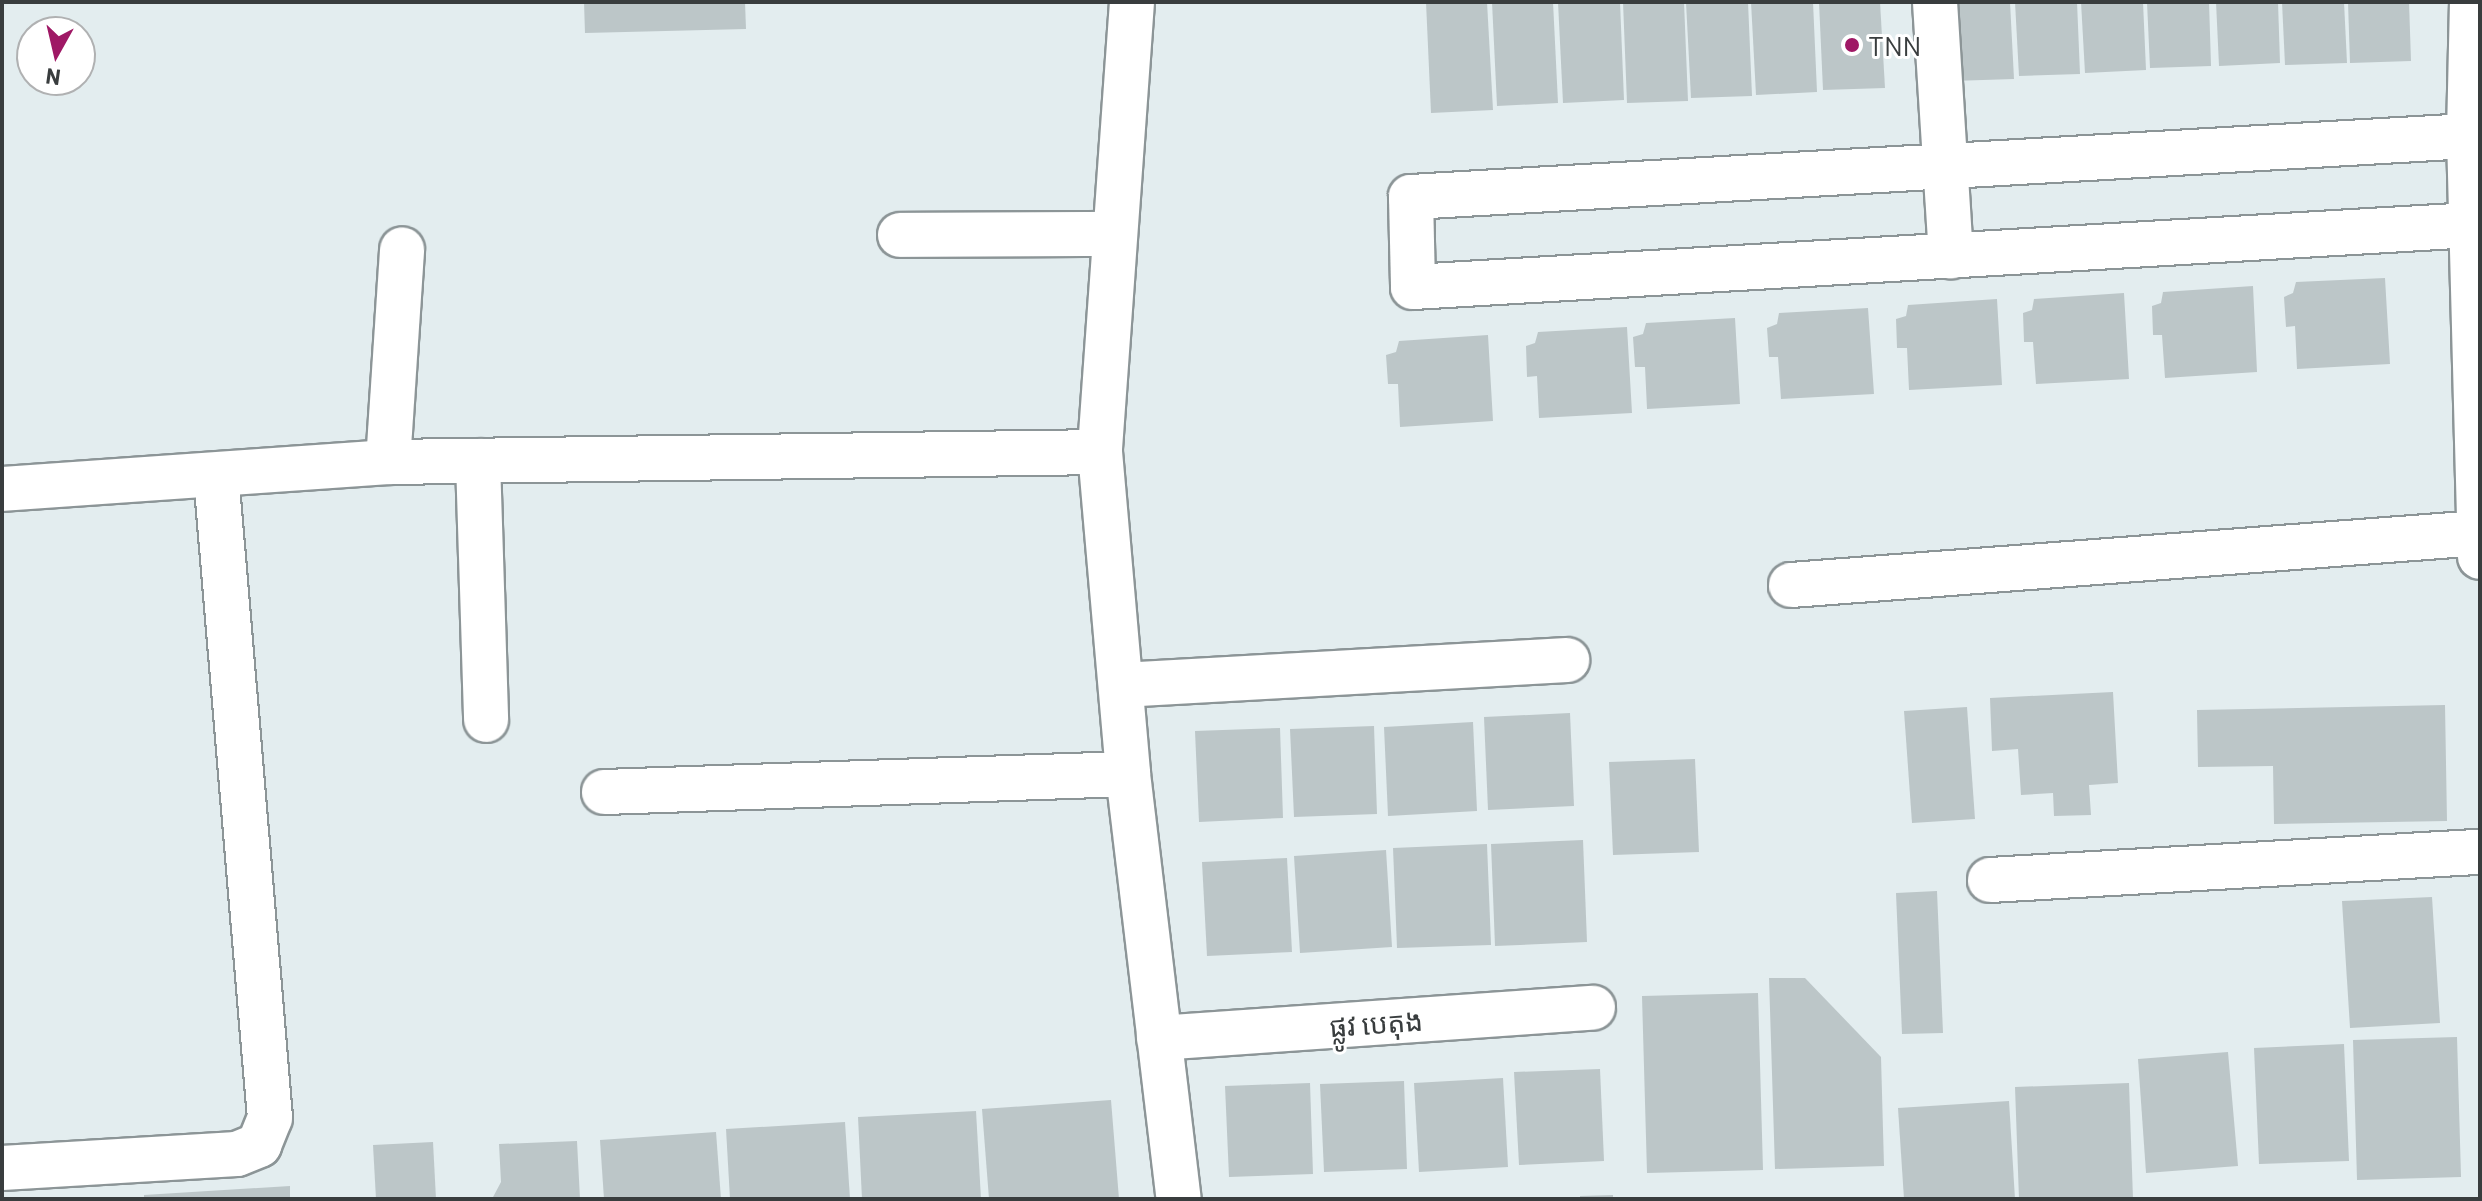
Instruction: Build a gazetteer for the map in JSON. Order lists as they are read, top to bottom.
{
  "streets": {
    "street": ["ផ្លូវ បេតុង"]
  },
  "places": ["TNN"],
  "north": "bottom"
}
